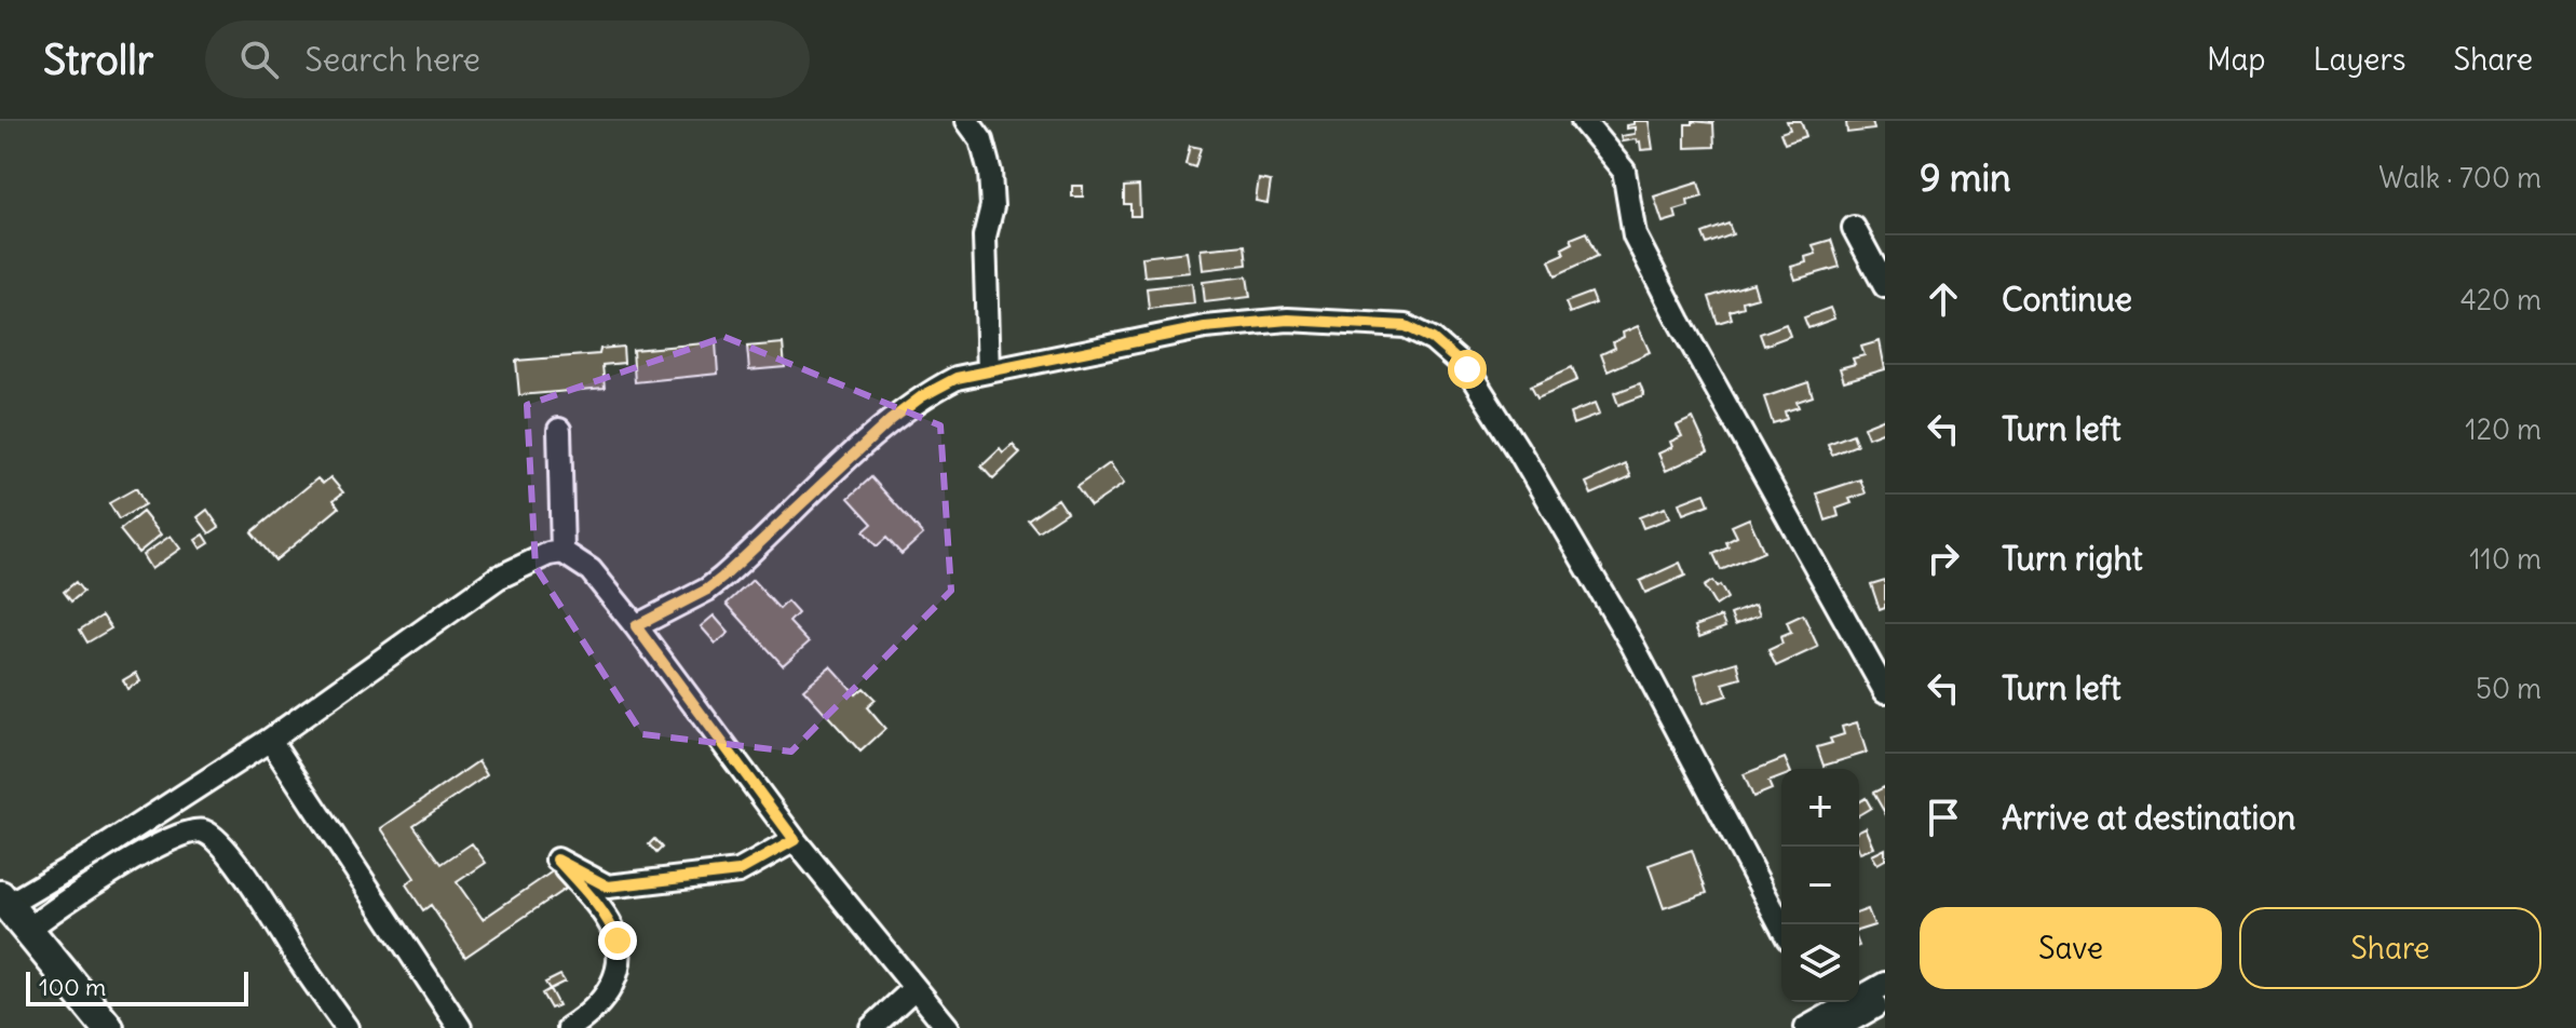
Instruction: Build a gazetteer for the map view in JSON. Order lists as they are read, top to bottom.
{
  "scale_bar": "100 m",
  "page": {
    "header": "Strollr",
    "search": "Search here",
    "nav": ["Map", "Layers", "Share"],
    "heading": ["9 min", "Walk · 700 m"],
    "list": [
      ["Continue", "420 m"],
      ["Turn left", "120 m"],
      ["Turn right", "110 m"],
      ["Turn left", "50 m"],
      "Arrive at destination"
    ],
    "map_buttons": ["+", "−"],
    "buttons": ["Save", "Share"],
    "scale": "100 m"
  }
}
